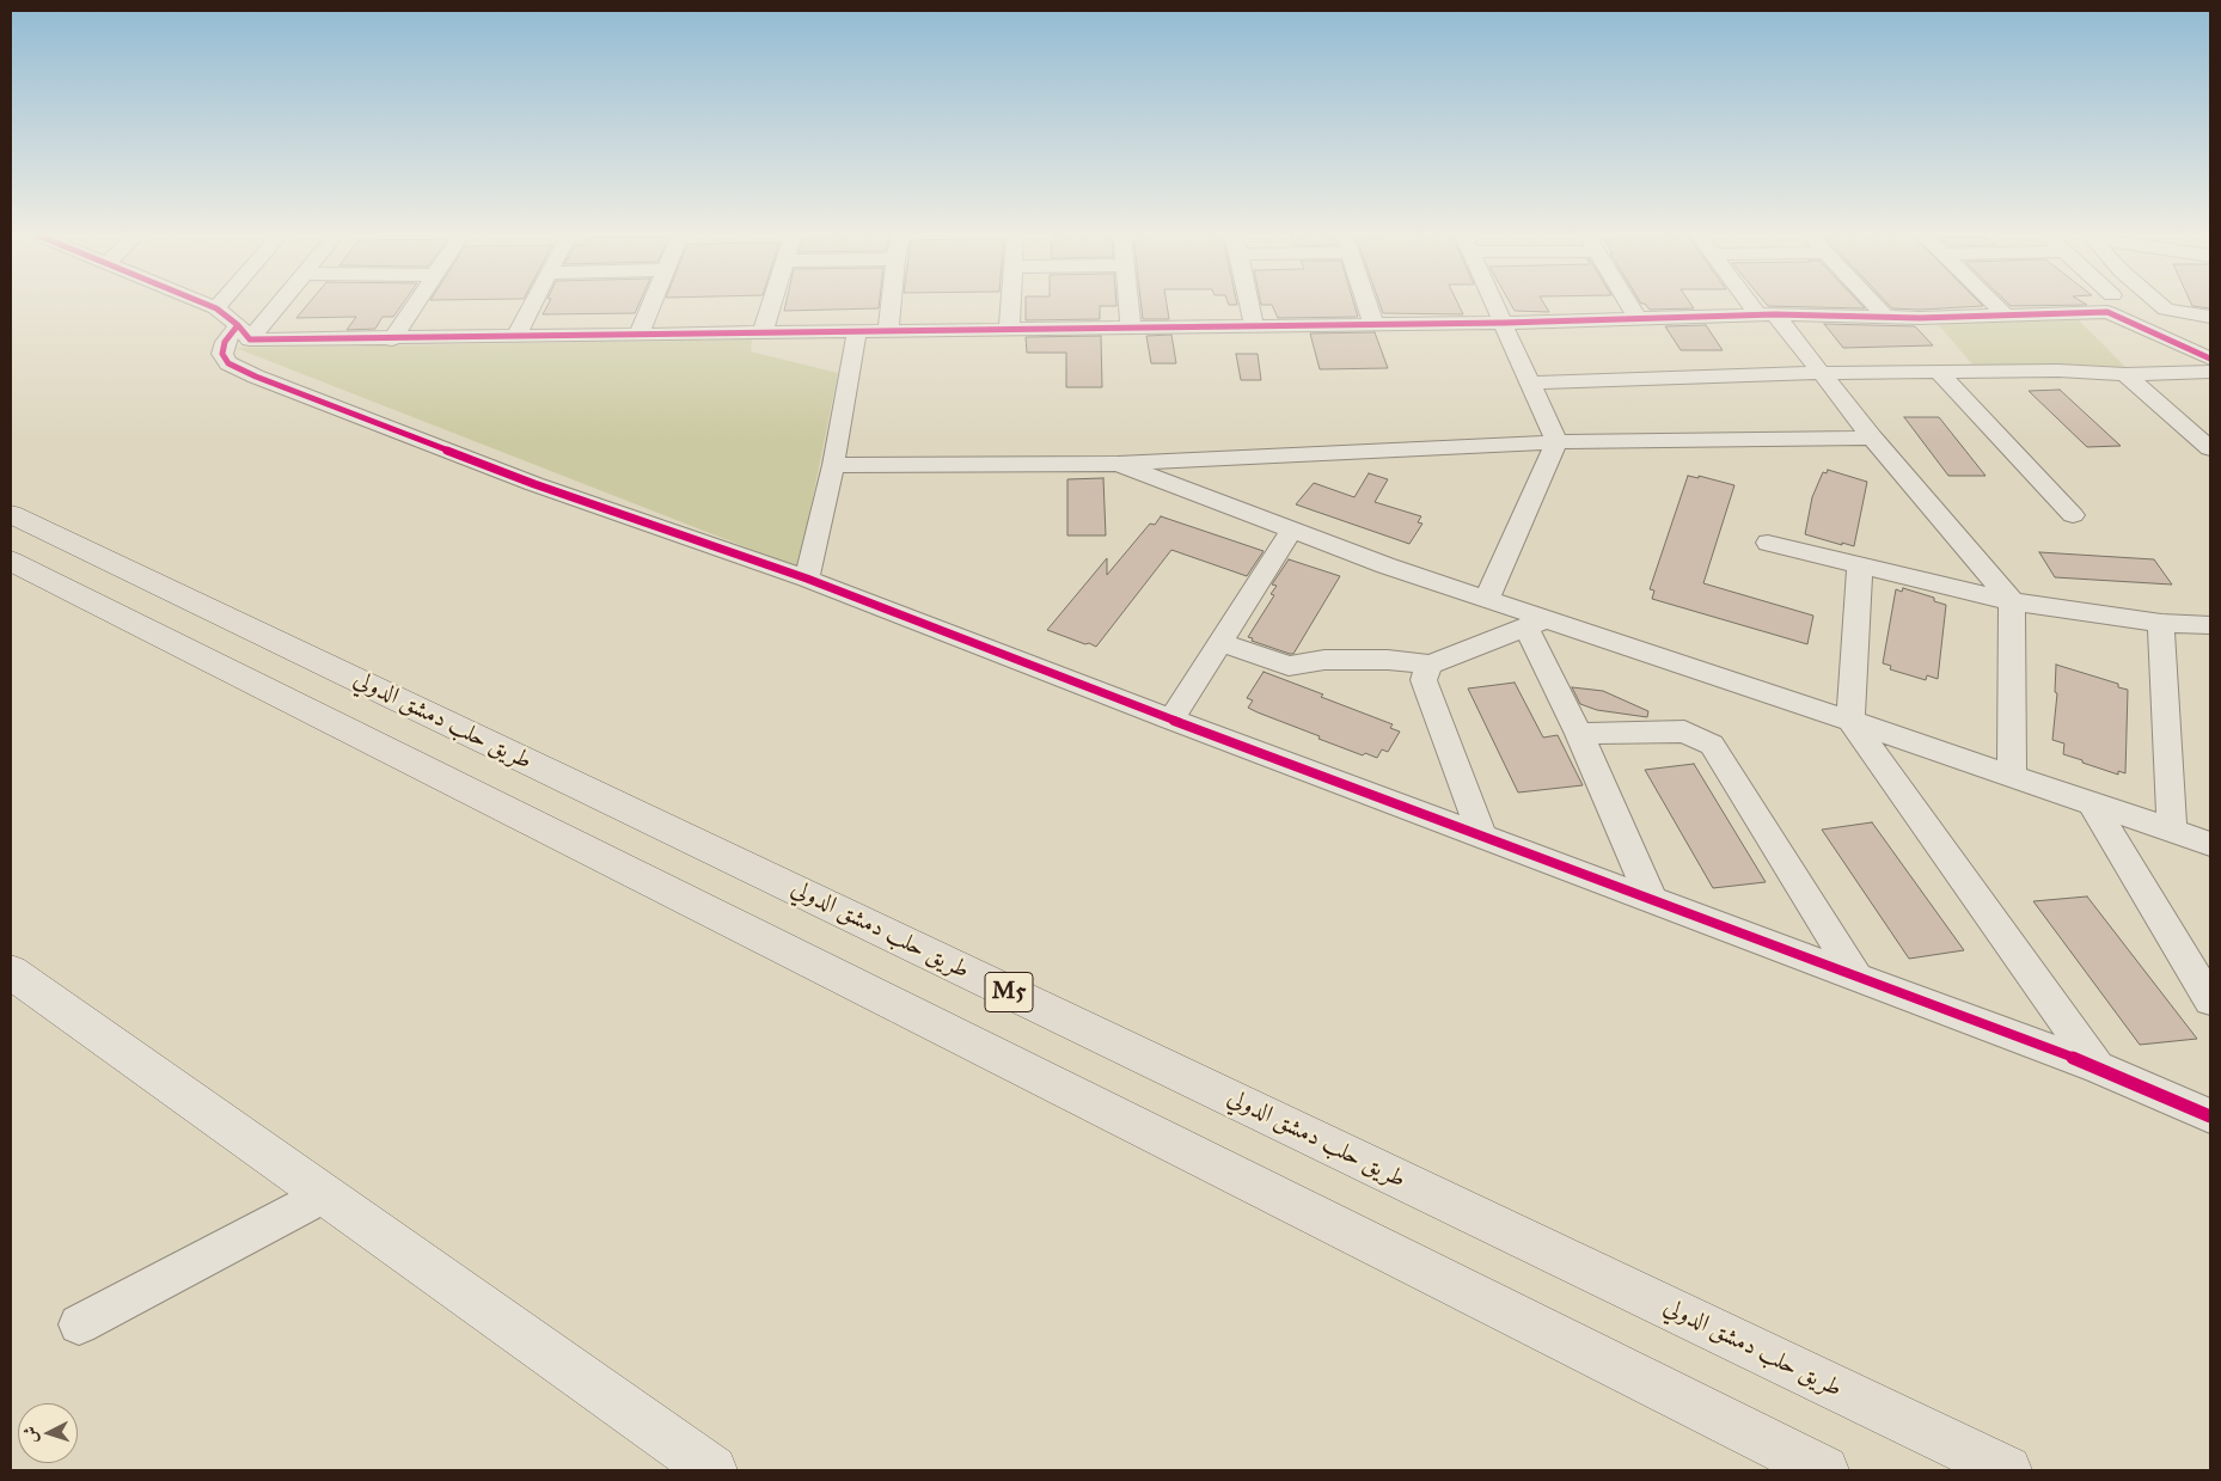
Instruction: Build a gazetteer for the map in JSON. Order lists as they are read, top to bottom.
{
  "streets": {
    "highway": ["طريق حلب دمشق الدولي", "M5"]
  },
  "north": "left"
}
